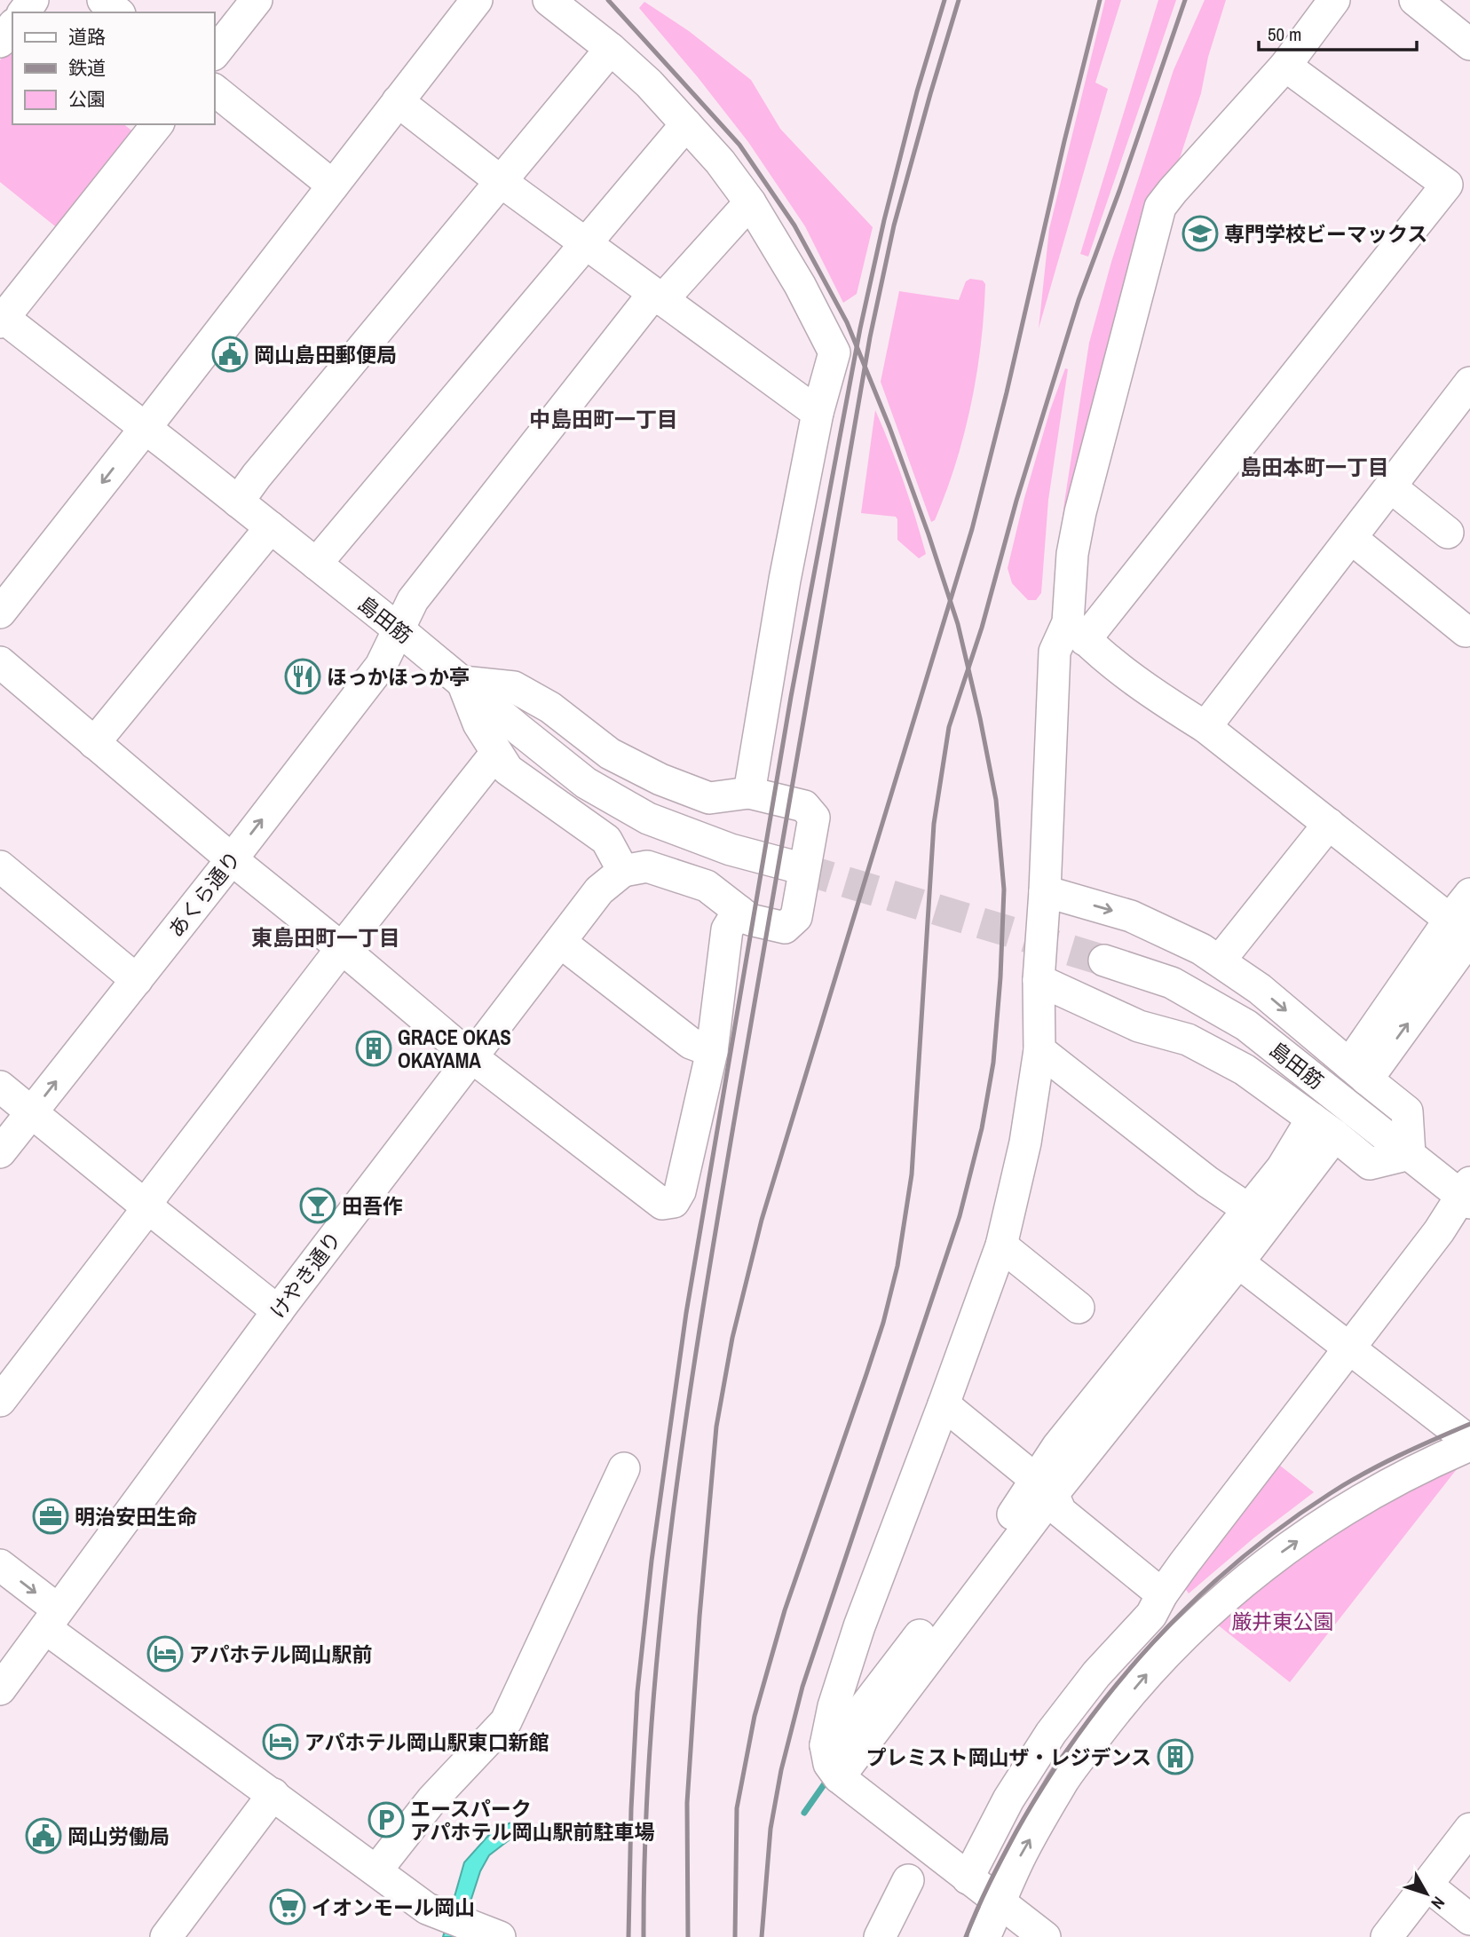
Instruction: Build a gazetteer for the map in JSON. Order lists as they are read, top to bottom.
{
  "streets": {
    "street": ["島田筋", "あくら通り", "けやき通り"]
  },
  "crossings": [
    ["島田筋", "あくら通り"]
  ],
  "districts": ["中島田町一丁目", "島田本町一丁目", "東島田町一丁目"],
  "parks": ["厳井東公園"],
  "places": {
    "school or university": ["専門学校ビーマックス"],
    "public building": ["岡山島田郵便局", "岡山労働局"],
    "restaurant": ["ほっかほっか亭"],
    "building": ["GRACE OKAS OKAYAMA", "プレミスト岡山ザ・レジデンス"],
    "bar": ["田吾作"],
    "office": ["明治安田生命"],
    "hotel": ["アパホテル岡山駅前", "アパホテル岡山駅東口新館"],
    "parking": ["エースパーク アパホテル岡山駅前駐車場"],
    "supermarket": ["イオンモール岡山"]
  },
  "legend": ["道路", "鉄道", "公園"],
  "scale_bar": "50 m",
  "north": "bottom right"
}
